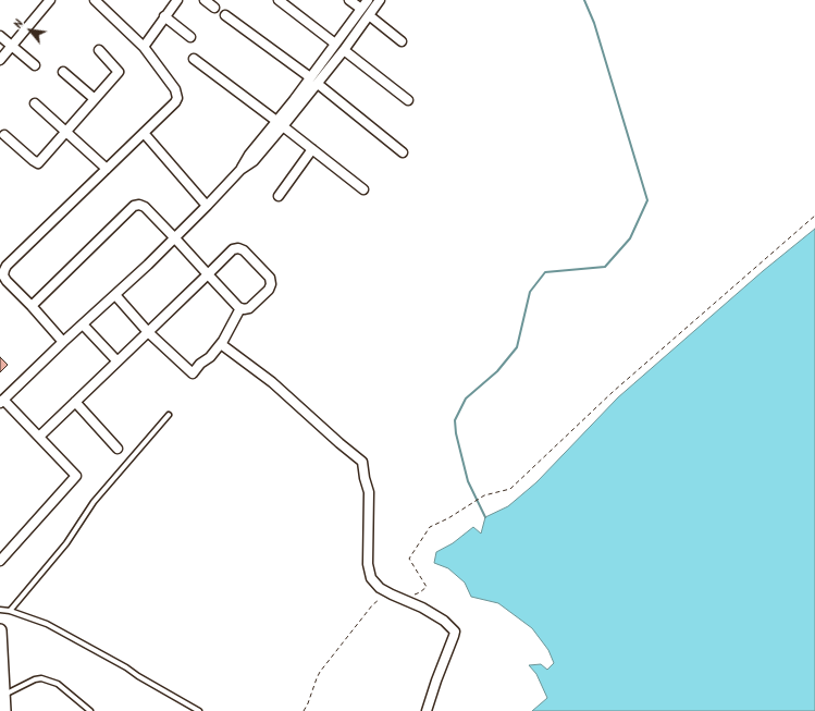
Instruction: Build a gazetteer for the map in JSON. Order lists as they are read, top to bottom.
{
  "north": "top left"
}
